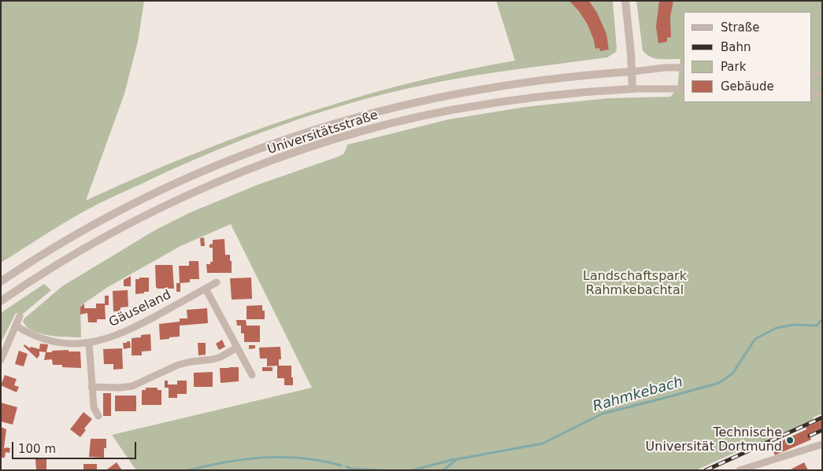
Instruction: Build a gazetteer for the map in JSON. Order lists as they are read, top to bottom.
{
  "streets": {
    "street": ["Universitätsstraße", "Gäuseland"]
  },
  "water": ["Rahmkebach"],
  "parks": ["Landschaftspark Rahmkebachtal"],
  "places": ["Technische Universität Dortmund"],
  "legend": [
    "Straße",
    "Bahn",
    "Park",
    "Gebäude"
  ],
  "scale_bar": "100 m"
}
